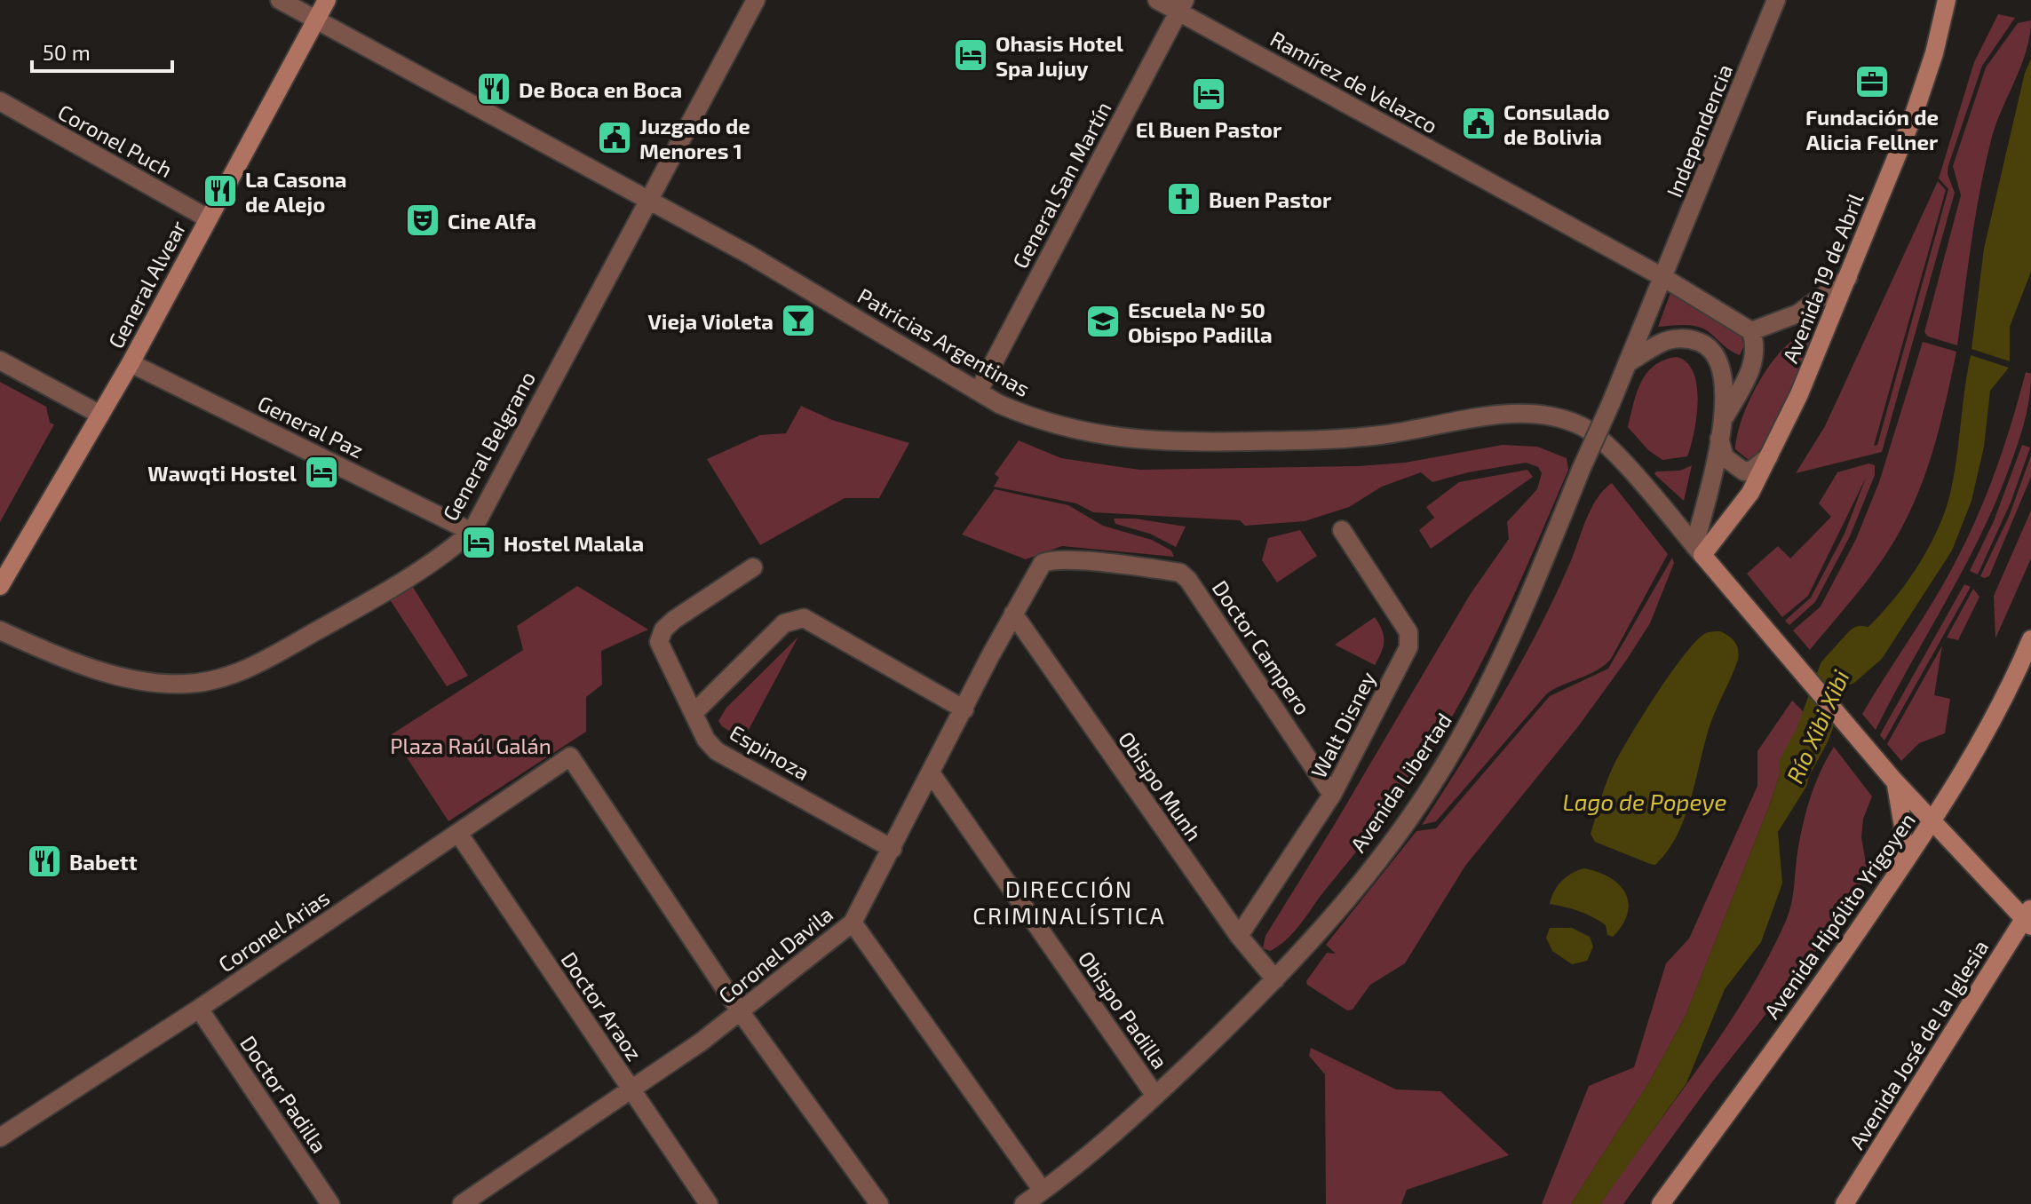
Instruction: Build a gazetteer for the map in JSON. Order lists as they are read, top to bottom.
{
  "streets": {
    "main road": [
      "Avenida 19 de Abril",
      "General Alvear",
      "Patricias Argentinas",
      "Avenida Hipólito Yrigoyen",
      "Avenida José de la Iglesia"
    ],
    "street": [
      "Ramírez de Velazco",
      "Independencia",
      "Coronel Puch",
      "General San Martín",
      "General Paz",
      "General Belgrano",
      "Doctor Campero",
      "Walt Disney",
      "Espinoza",
      "Avenida Libertad",
      "Obispo Munh",
      "Coronel Arias",
      "Coronel Davila",
      "Doctor Araoz",
      "Obispo Padilla",
      "Doctor Padilla"
    ]
  },
  "crossings": [
    ["Ramírez de Velazco", "Independencia"],
    ["Ramírez de Velazco", "General San Martín"],
    ["Ramírez de Velazco", "Avenida Libertad"],
    ["Independencia", "Avenida Libertad"],
    ["Coronel Puch", "General Alvear"],
    ["General San Martín", "Patricias Argentinas"],
    ["Avenida 19 de Abril", "Patricias Argentinas"],
    ["General Alvear", "Patricias Argentinas"],
    ["General Alvear", "General Paz"],
    ["Patricias Argentinas", "General Belgrano"],
    ["Patricias Argentinas", "Avenida Hipólito Yrigoyen"],
    ["Patricias Argentinas", "Avenida José de la Iglesia"],
    ["General Paz", "General Belgrano"],
    ["Doctor Campero", "Walt Disney"],
    ["Doctor Campero", "Coronel Davila"],
    ["Walt Disney", "Obispo Munh"],
    ["Espinoza", "Coronel Davila"],
    ["Avenida Libertad", "Obispo Munh"],
    ["Avenida Libertad", "Obispo Padilla"],
    ["Obispo Munh", "Coronel Davila"],
    ["Coronel Arias", "Coronel Davila"],
    ["Coronel Arias", "Doctor Araoz"],
    ["Coronel Arias", "Doctor Padilla"],
    ["Coronel Davila", "Doctor Araoz"],
    ["Coronel Davila", "Obispo Padilla"]
  ],
  "districts": ["DIRECCIÓN CRIMINALÍSTICA"],
  "water": ["Río Xibi Xibi", "Lago de Popeye"],
  "parks": ["Plaza Raúl Galán"],
  "places": {
    "hotel": [
      "Ohasis Hotel Spa Jujuy",
      "El Buen Pastor",
      "Wawqti Hostel",
      "Hostel Malala"
    ],
    "office": ["Fundación de Alicia Fellner"],
    "restaurant": ["De Boca en Boca", "La Casona de Alejo", "Babett"],
    "public building": ["Consulado de Bolivia", "Juzgado de Menores 1"],
    "church": ["Buen Pastor"],
    "theatre": ["Cine Alfa"],
    "bar": ["Vieja Violeta"],
    "school or university": ["Escuela Nº 50 Obispo Padilla"]
  },
  "scale_bar": "50 m"
}
